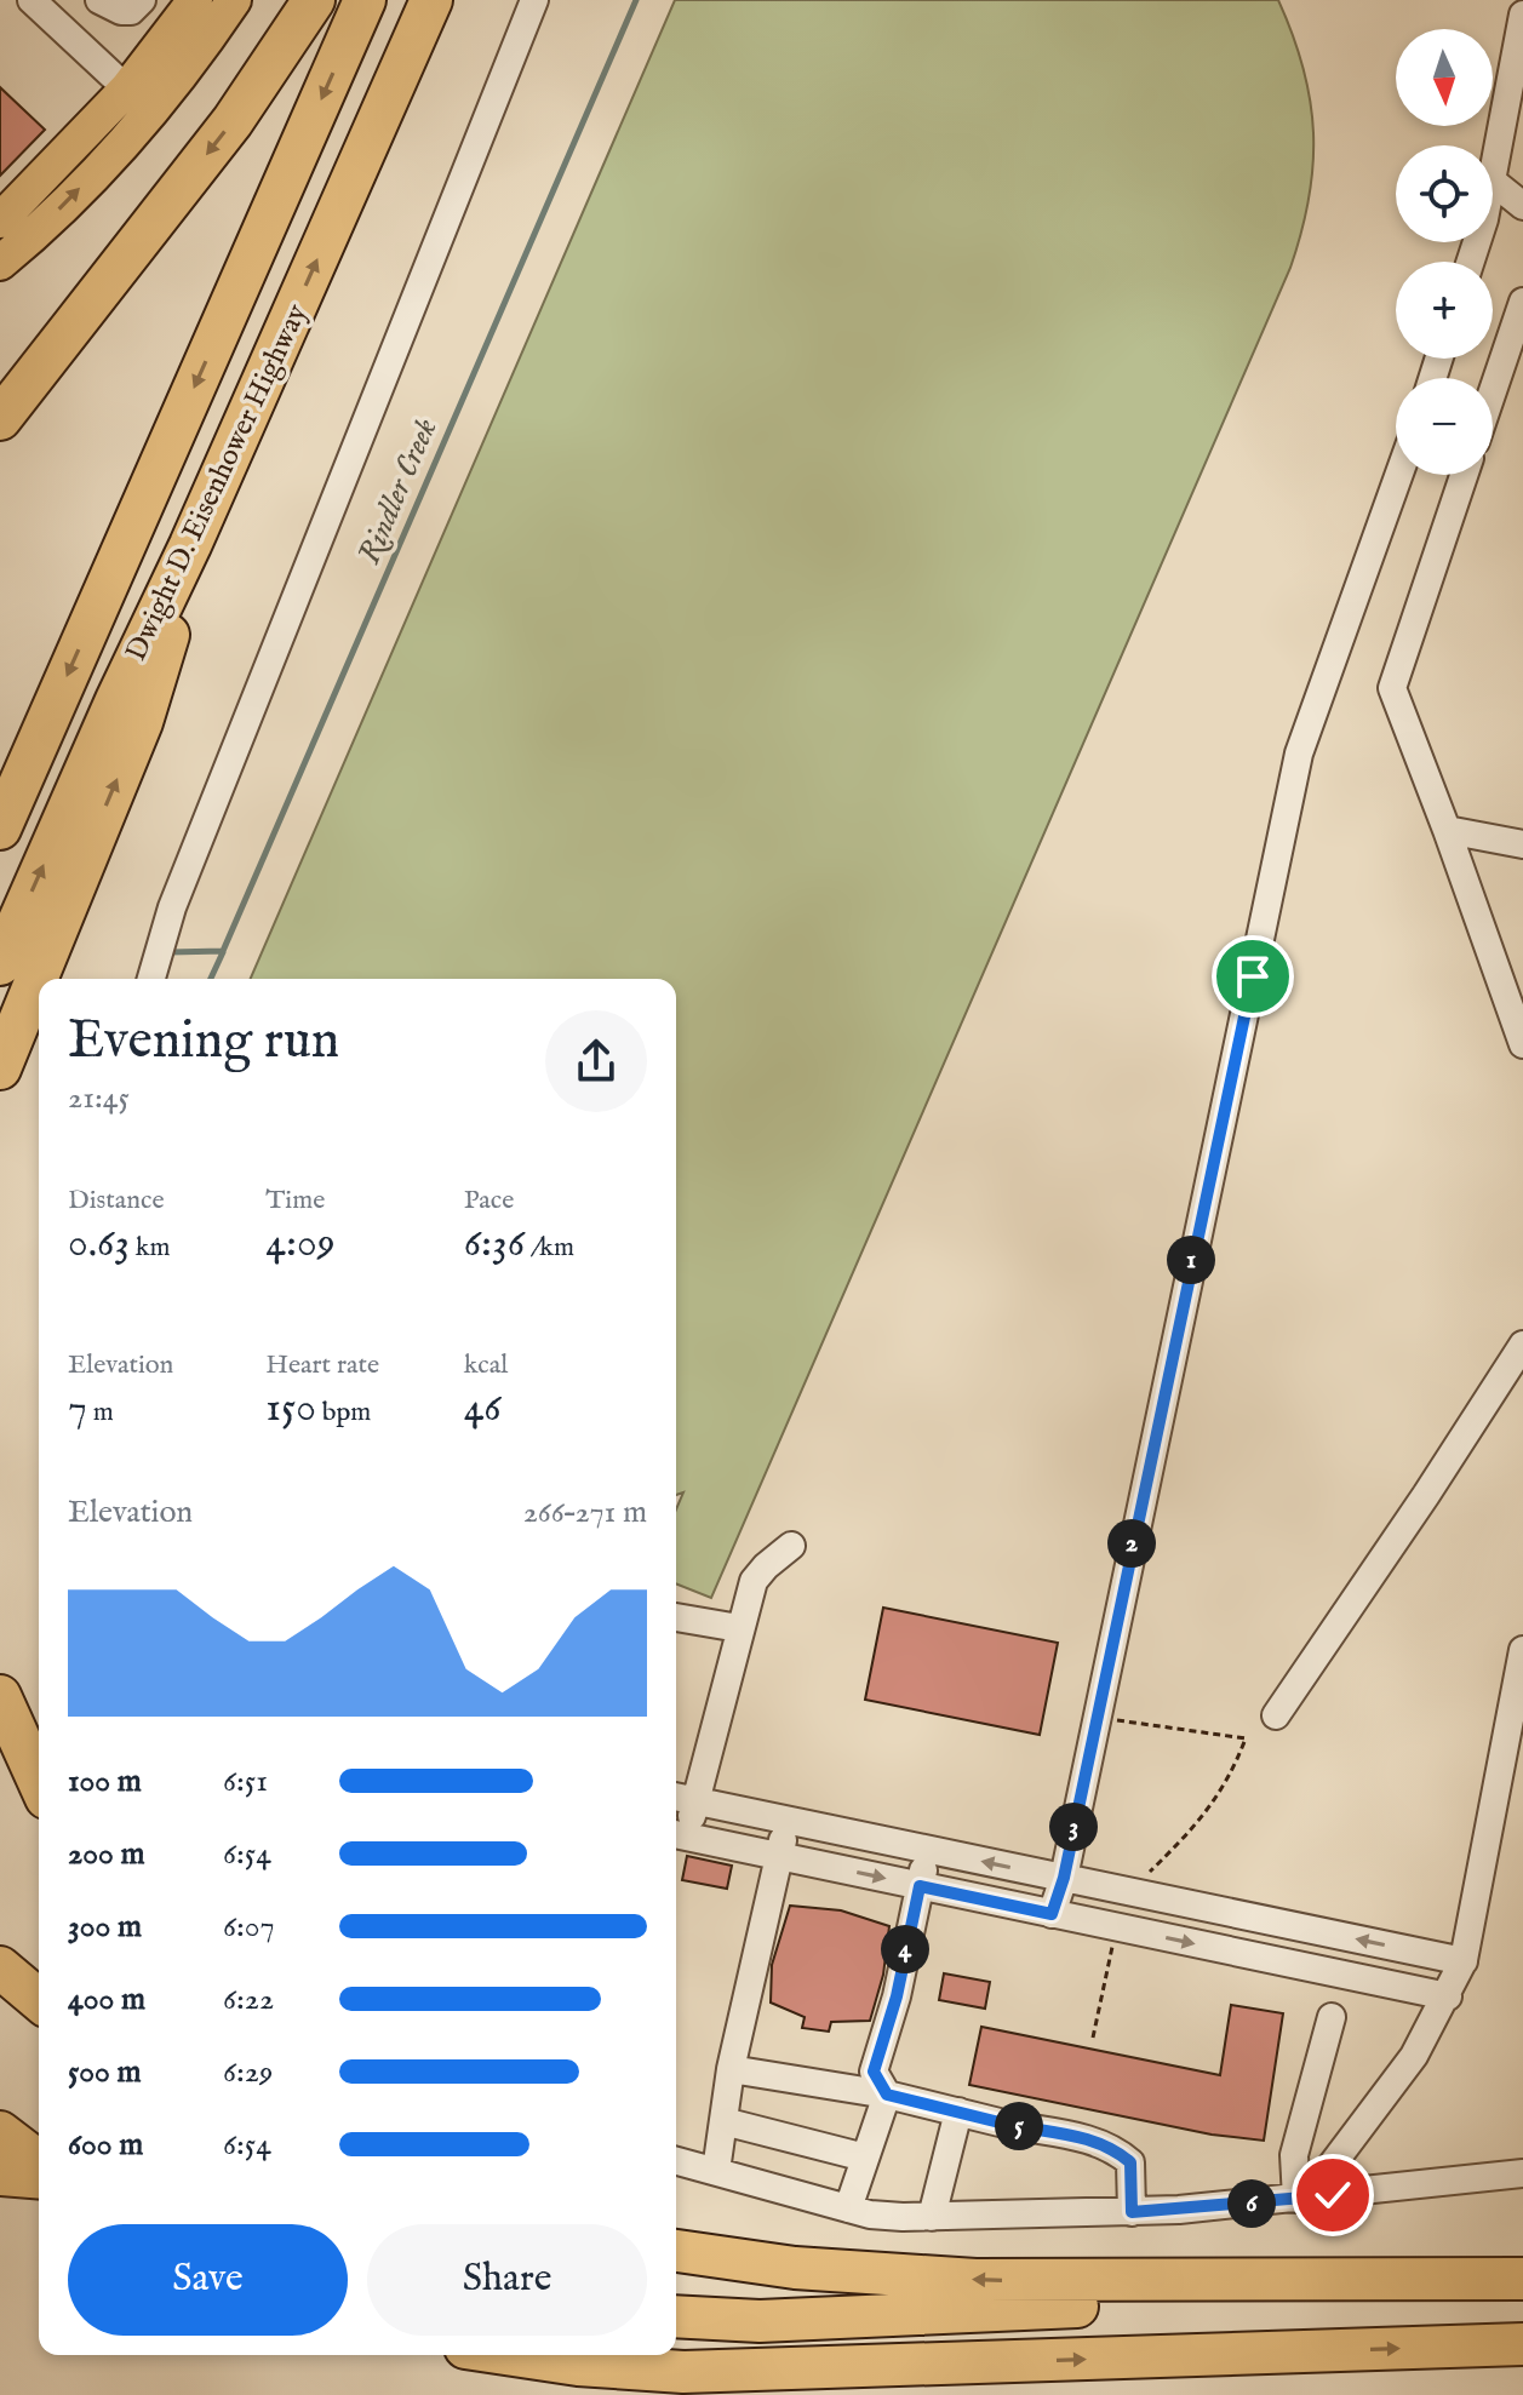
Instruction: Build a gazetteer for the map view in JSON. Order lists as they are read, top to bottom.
{
  "streets": {
    "highway": ["Dwight D. Eisenhower Highway"]
  },
  "water": ["Rindler Creek"],
  "north": "bottom",
  "page": {
    "map_buttons": ["+", "−"],
    "heading": ["Evening run", "21:45"],
    "stats": [
      ["Distance", "0.63 km"],
      ["Time", "4:09"],
      ["Pace", "6:36 /km"],
      ["Elevation", "7 m"],
      ["Heart rate", "150 bpm"],
      ["kcal", "46"]
    ],
    "pins": [
      "1",
      "2",
      "3",
      "4",
      "5",
      "6"
    ],
    "chart": ["Elevation", "266–271 m"],
    "list": [
      {
        "name": "100 m",
        "note": "6:51"
      },
      {
        "name": "200 m",
        "note": "6:54"
      },
      {
        "name": "300 m",
        "note": "6:07"
      },
      {
        "name": "400 m",
        "note": "6:22"
      },
      {
        "name": "500 m",
        "note": "6:29"
      },
      {
        "name": "600 m",
        "note": "6:54"
      }
    ],
    "buttons": ["Save", "Share"]
  }
}
